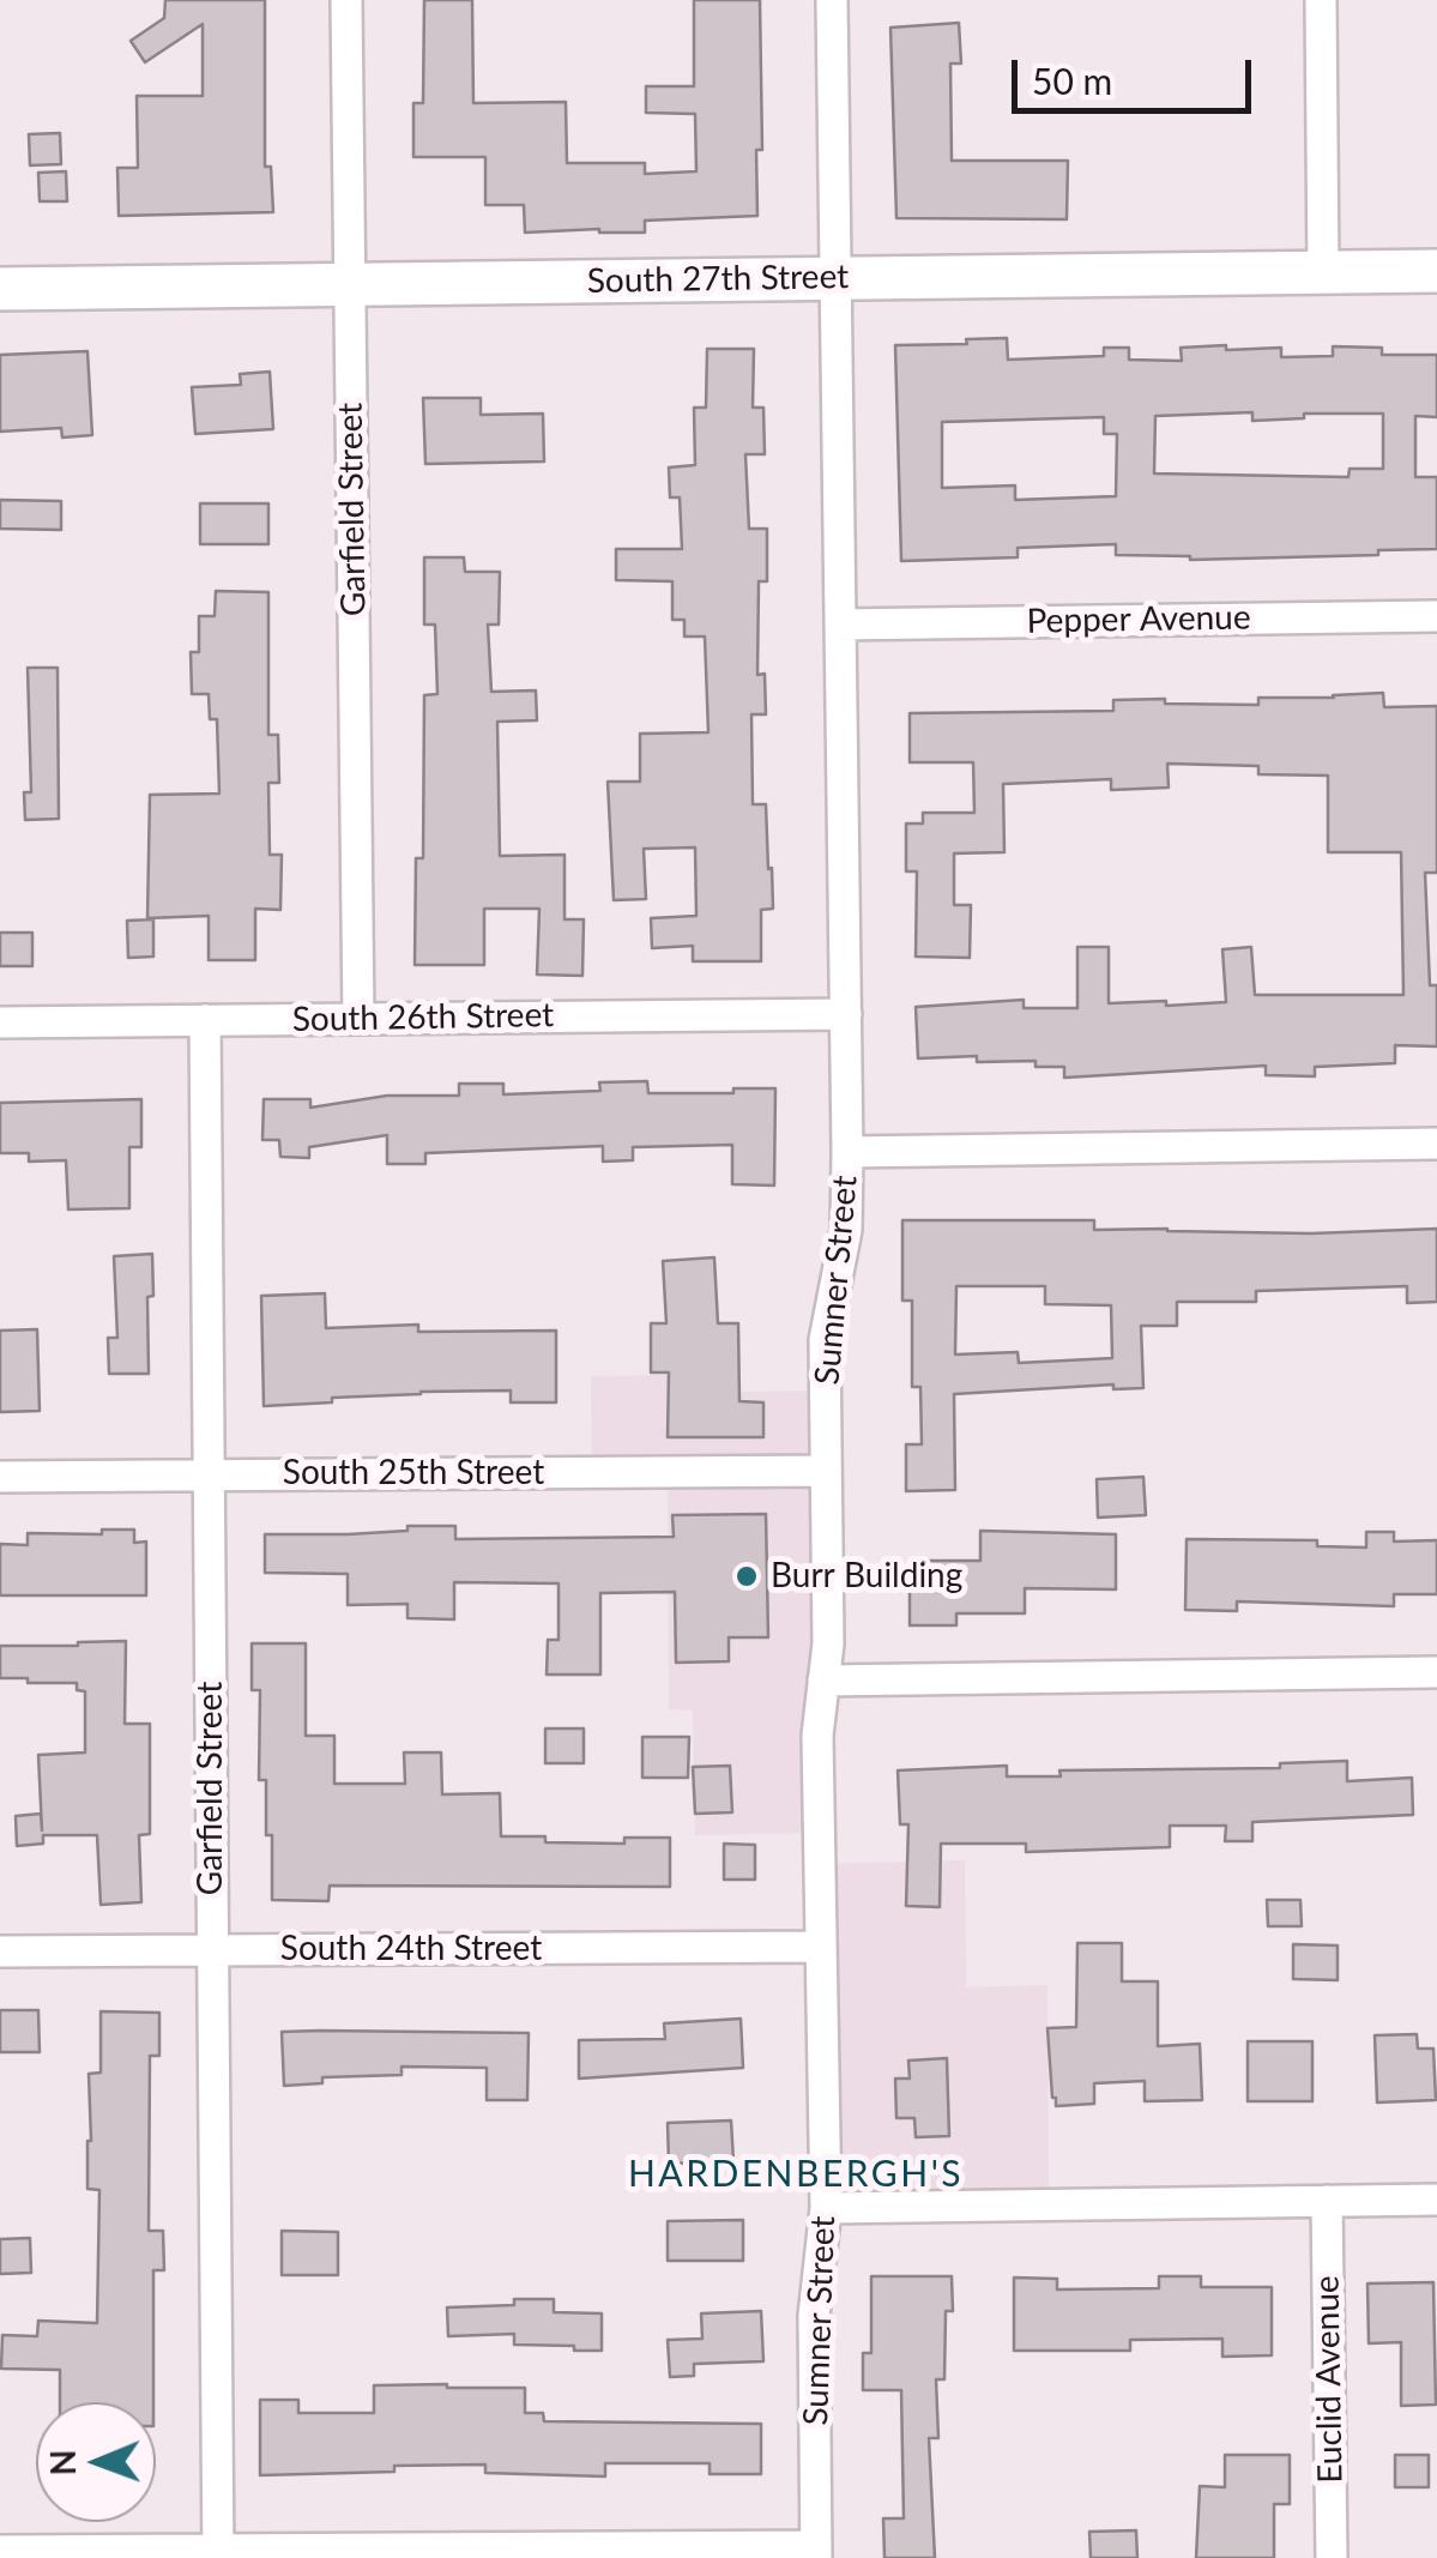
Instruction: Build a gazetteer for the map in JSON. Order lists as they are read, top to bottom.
{
  "streets": {
    "main road": ["South 27th Street"],
    "street": [
      "Garfield Street",
      "Pepper Avenue",
      "South 26th Street",
      "Sumner Street",
      "South 25th Street",
      "South 24th Street",
      "Euclid Avenue"
    ]
  },
  "crossings": [
    ["South 27th Street", "Garfield Street"],
    ["South 27th Street", "Sumner Street"],
    ["Garfield Street", "South 26th Street"],
    ["Garfield Street", "South 25th Street"],
    ["Garfield Street", "South 24th Street"],
    ["Pepper Avenue", "Sumner Street"],
    ["South 26th Street", "Sumner Street"],
    ["Sumner Street", "South 25th Street"],
    ["Sumner Street", "South 24th Street"]
  ],
  "districts": ["HARDENBERGH'S"],
  "places": ["Burr Building"],
  "scale_bar": "50 m",
  "north": "left"
}
